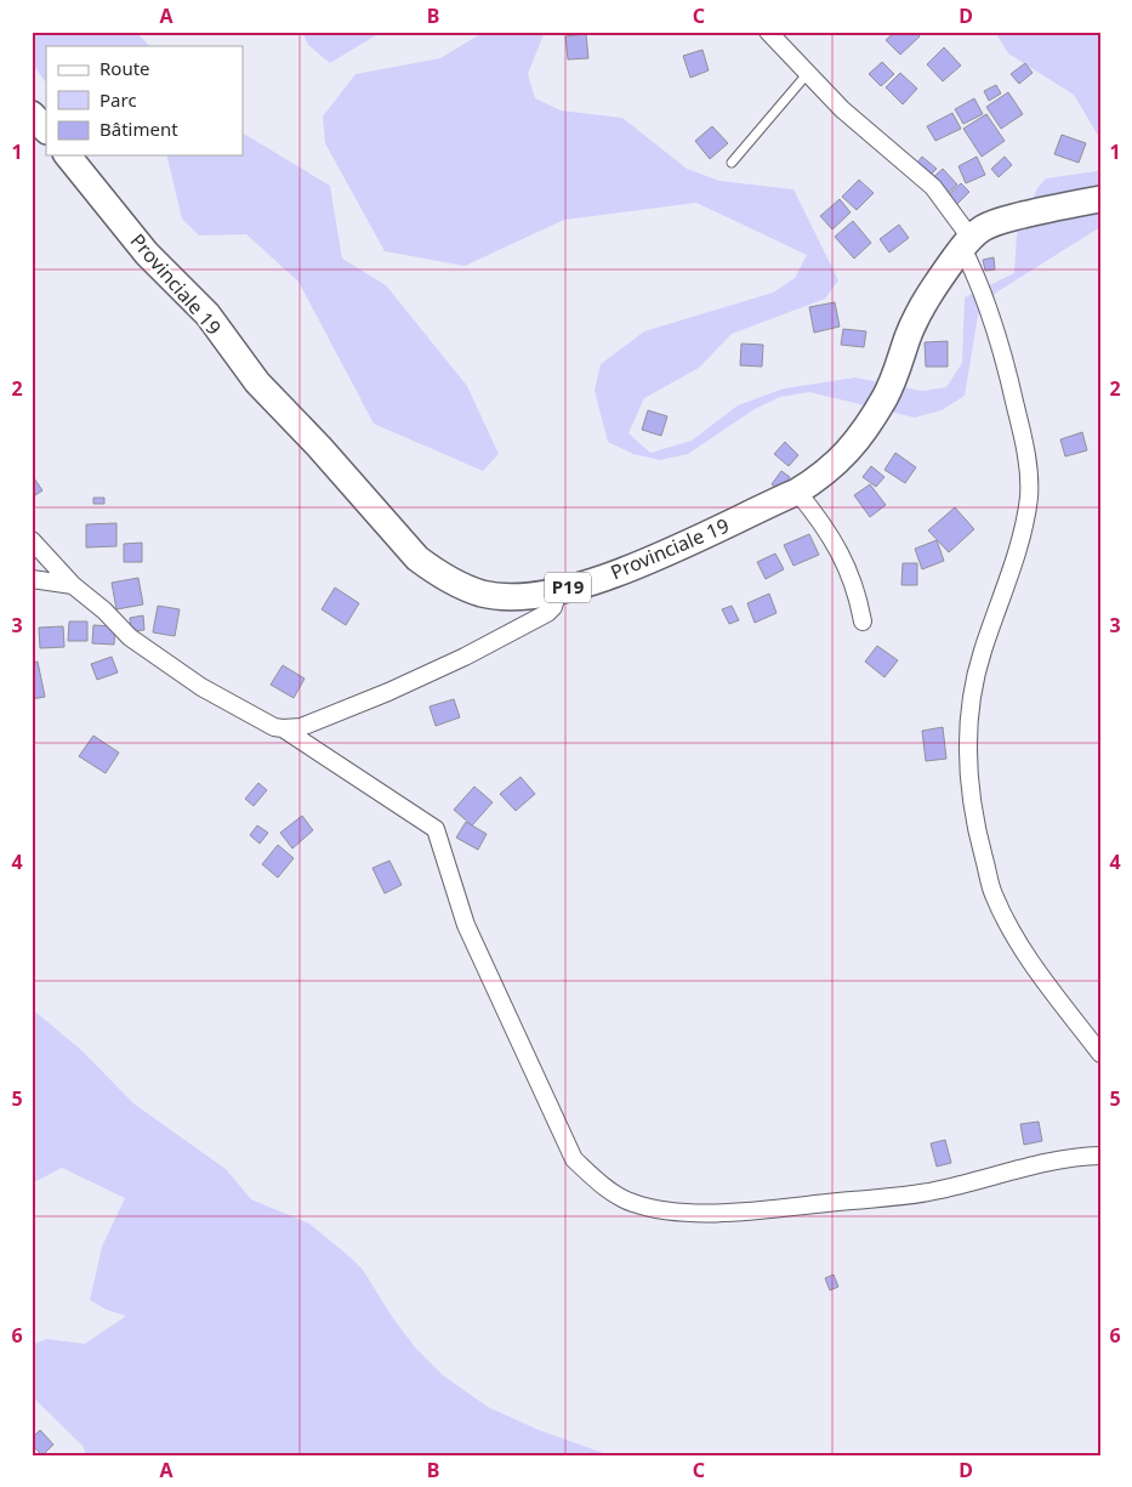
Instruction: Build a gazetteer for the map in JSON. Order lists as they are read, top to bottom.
{
  "streets": {
    "main road": ["Provinciale 19", "P19"]
  },
  "legend": ["Route", "Parc", "Bâtiment"],
  "grid": {
    "columns": [
      "A",
      "B",
      "C",
      "D"
    ],
    "rows": [
      "1",
      "2",
      "3",
      "4",
      "5",
      "6"
    ]
  }
}
